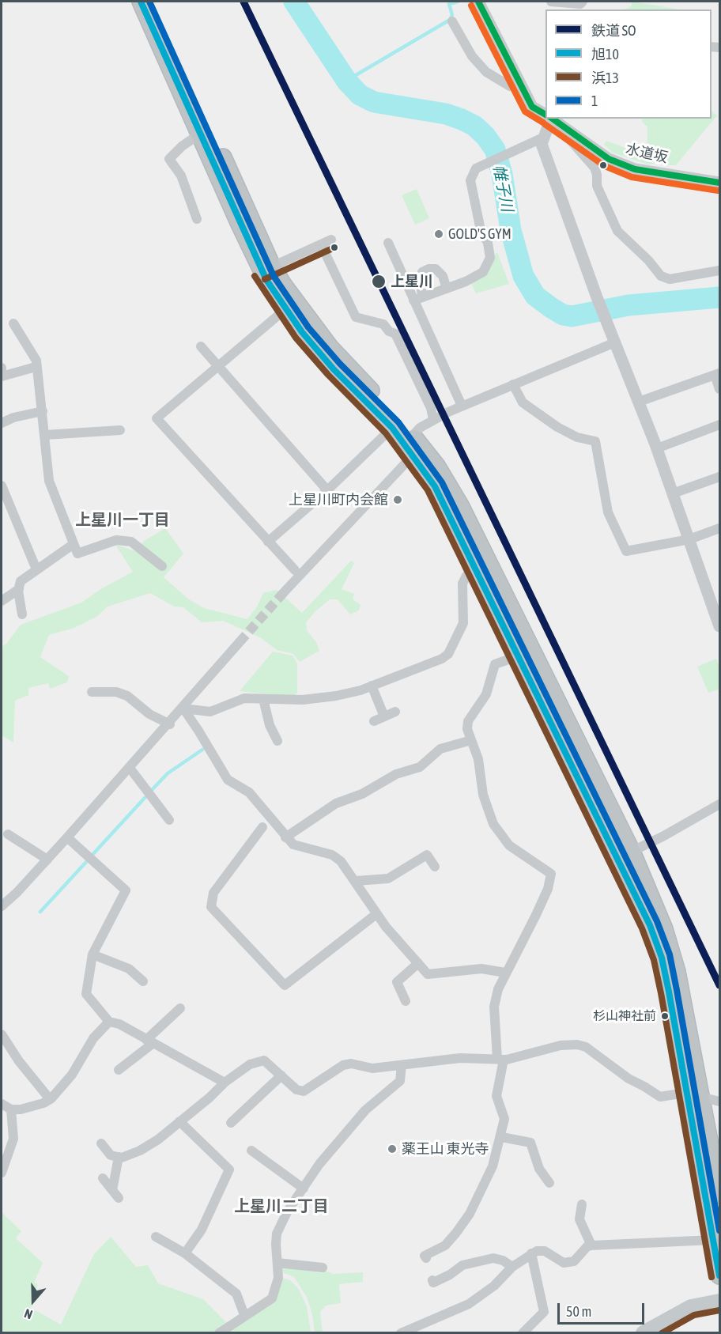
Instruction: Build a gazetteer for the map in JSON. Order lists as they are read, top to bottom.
{
  "streets": {
    "street": ["水道坂"]
  },
  "districts": ["上星川一丁目", "上星川二丁目"],
  "water": ["帷子川"],
  "places": [
    "GOLD'S GYM",
    "上星川",
    "上星川町内会館",
    "杉山神社前",
    "薬王山 東光寺"
  ],
  "lines": [
    "rail line SO",
    "transit line 旭10",
    "transit line 1",
    "transit line 浜13"
  ],
  "legend": [
    "鉄道 SO",
    "旭10",
    "浜13",
    "1"
  ],
  "scale_bar": "50 m",
  "north": "bottom"
}
